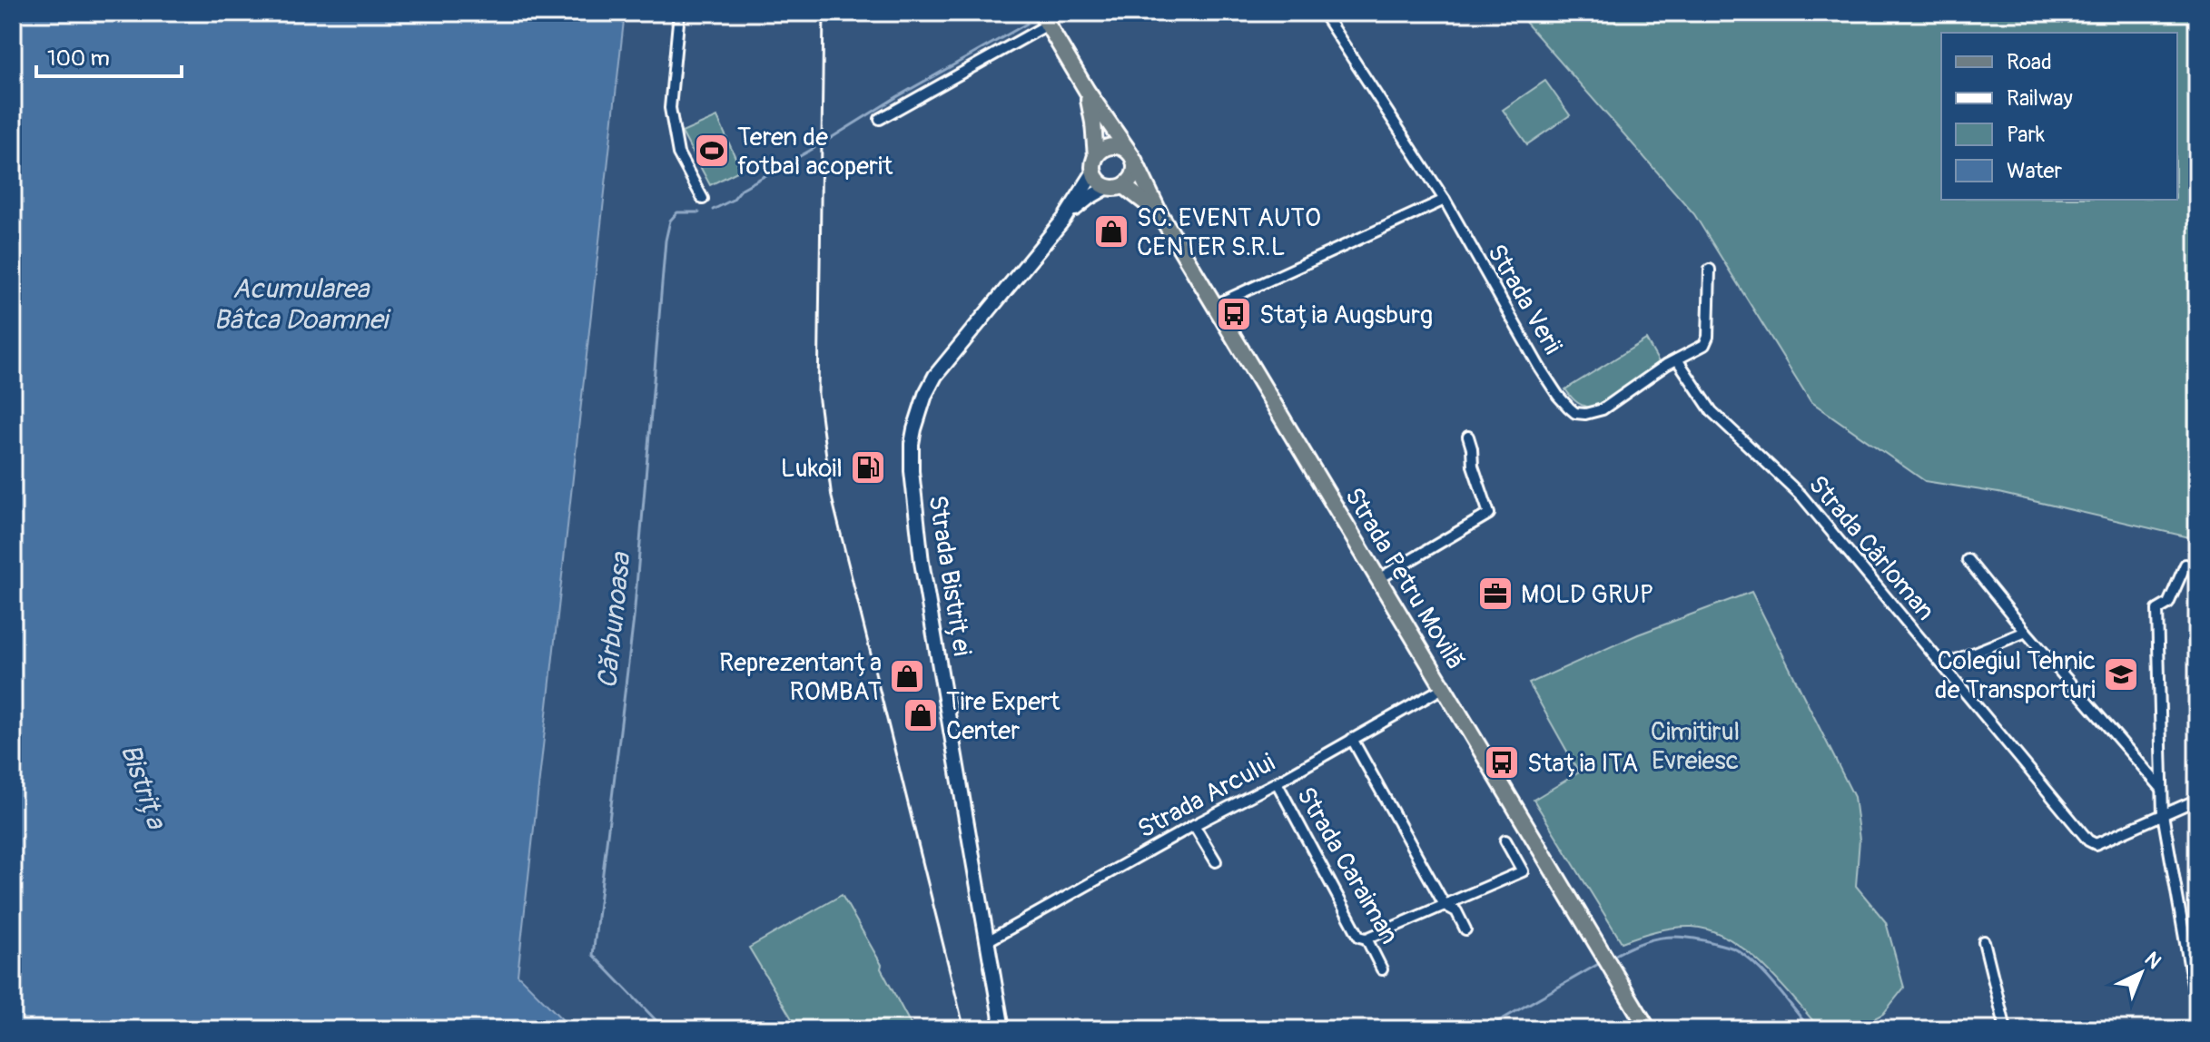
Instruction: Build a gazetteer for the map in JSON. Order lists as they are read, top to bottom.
{
  "streets": {
    "main road": ["Strada Bistriței", "Strada Petru Movilă"],
    "street": [
      "Strada Verii",
      "Strada Cârloman",
      "Strada Arcului",
      "Strada Caraiman"
    ]
  },
  "crossings": [
    ["Strada Verii", "Strada Cârloman"],
    ["Strada Bistriței", "Strada Petru Movilă"],
    ["Strada Bistriței", "Strada Arcului"],
    ["Strada Petru Movilă", "Strada Arcului"],
    ["Strada Arcului", "Strada Caraiman"]
  ],
  "water": ["Acumularea Bâtca Doamnei", "Cărbunoasa", "Bistrița"],
  "parks": ["Cimitirul Evreiesc"],
  "places": {
    "sports": ["Teren de fotbal acoperit"],
    "shop": ["SC. EVENT AUTO CENTER S.R.L", "Reprezentanța ROMBAT", "Tire Expert Center"],
    "bus stop": ["Stația Augsburg", "Stația ITA"],
    "fuel station": ["Lukoil"],
    "office": ["MOLD GRUP"],
    "school or university": ["Colegiul Tehnic de Transporturi"]
  },
  "legend": [
    "Road",
    "Railway",
    "Park",
    "Water"
  ],
  "scale_bar": "100 m",
  "north": "top right"
}
